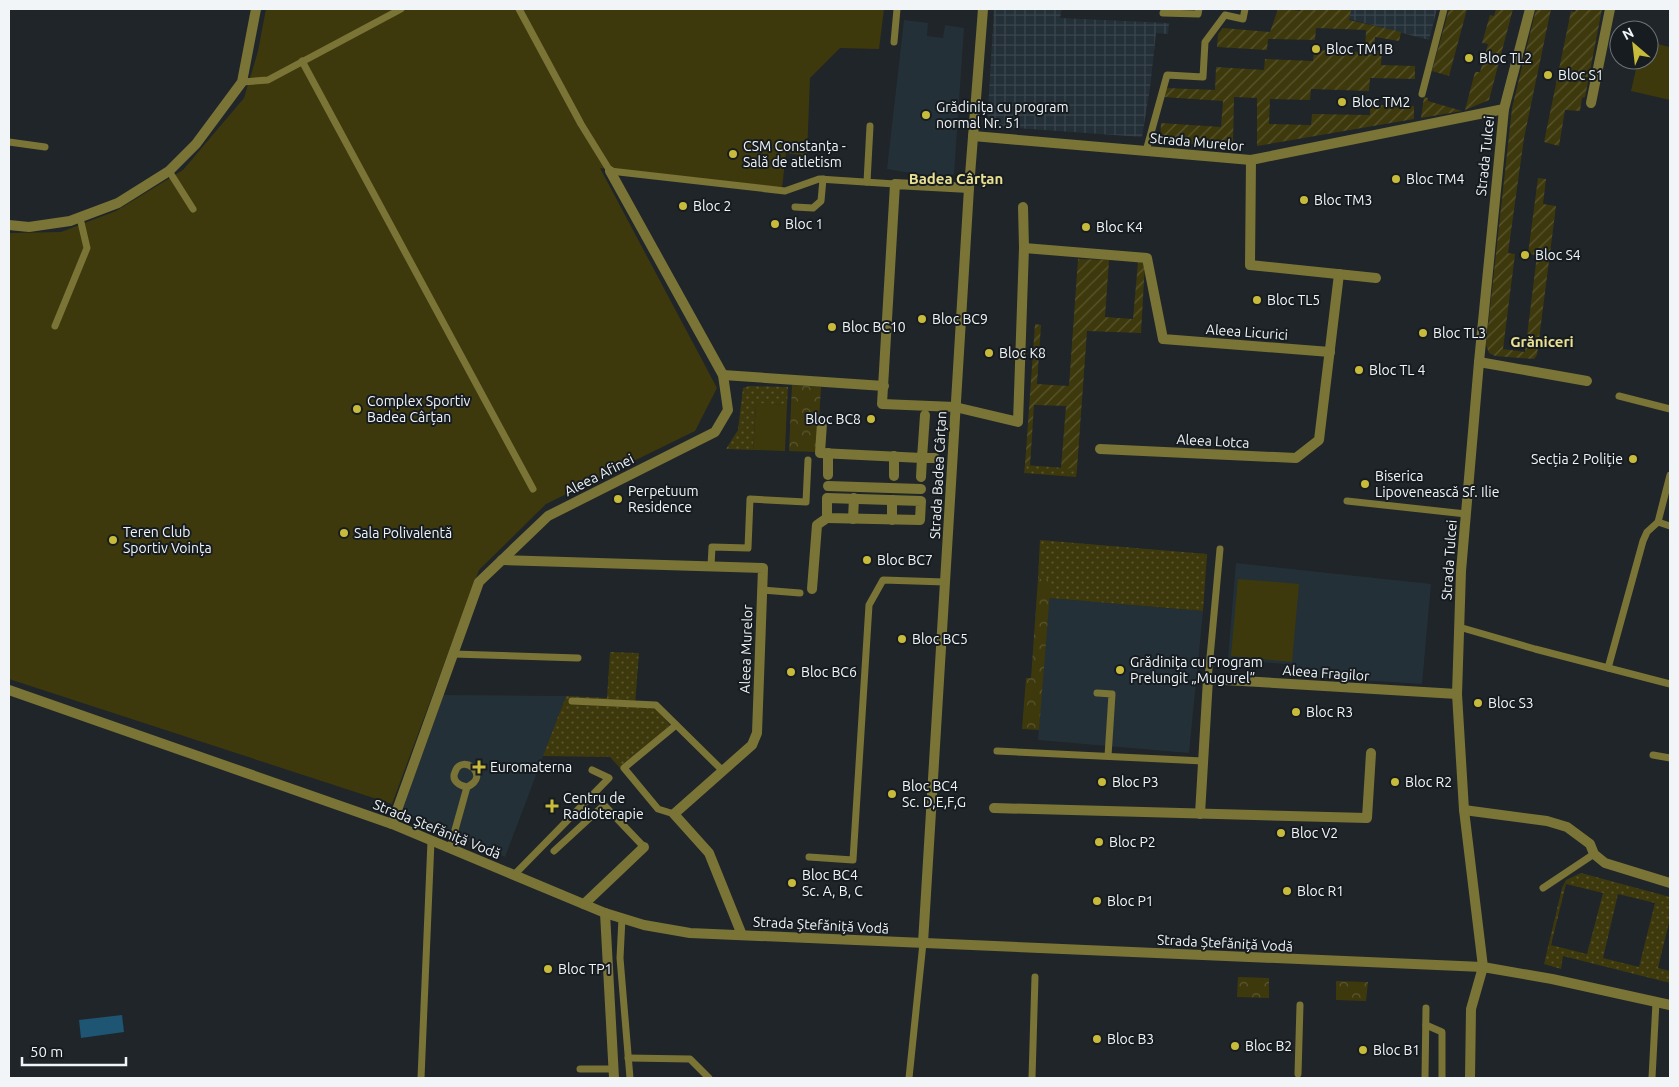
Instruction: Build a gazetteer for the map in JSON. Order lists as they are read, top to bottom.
{
  "streets": {
    "street": [
      "Strada Murelor",
      "Strada Tulcei",
      "Aleea Licurici",
      "Aleea Lotca",
      "Aleea Afinei",
      "Strada Badea Cârțan",
      "Aleea Murelor",
      "Aleea Fragilor",
      "Strada Ștefăniță Vodă"
    ]
  },
  "crossings": [
    ["Strada Murelor", "Strada Tulcei"],
    ["Strada Murelor", "Strada Badea Cârțan"],
    ["Strada Tulcei", "Aleea Fragilor"],
    ["Strada Tulcei", "Strada Ștefăniță Vodă"],
    ["Aleea Licurici", "Aleea Lotca"],
    ["Aleea Afinei", "Aleea Murelor"],
    ["Aleea Afinei", "Strada Ștefăniță Vodă"],
    ["Strada Badea Cârțan", "Strada Ștefăniță Vodă"]
  ],
  "districts": ["Badea Cârțan", "Grăniceri"],
  "places": {
    "other": [
      "Bloc TM1B",
      "Bloc TL2",
      "Bloc S1",
      "Bloc TM2",
      "Grădinița cu program normal Nr. 51",
      "CSM Constanța - Sală de atletism",
      "Bloc TM4",
      "Bloc TM3",
      "Bloc 2",
      "Bloc 1",
      "Bloc K4",
      "Bloc S4",
      "Bloc TL5",
      "Bloc BC9",
      "Bloc BC10",
      "Bloc TL3",
      "Bloc K8",
      "Bloc TL 4",
      "Complex Sportiv Badea Cârțan",
      "Bloc BC8",
      "Secția 2 Poliție",
      "Biserica Lipovenească Sf. Ilie",
      "Perpetuum Residence",
      "Sala Polivalentă",
      "Teren Club Sportiv Voința",
      "Bloc BC7",
      "Bloc BC5",
      "Grădinița cu Program Prelungit „Mugurel”",
      "Bloc BC6",
      "Bloc S3",
      "Bloc R3",
      "Bloc P3",
      "Bloc R2",
      "Bloc BC4 Sc. D,E,F,G",
      "Bloc V2",
      "Bloc P2",
      "Bloc BC4 Sc. A, B, C",
      "Bloc R1",
      "Bloc P1",
      "Bloc TP1",
      "Bloc B3",
      "Bloc B2",
      "Bloc B1"
    ],
    "health": ["Euromaterna", "Centru de Radioterapie"]
  },
  "scale_bar": "50 m",
  "north": "top left"
}
